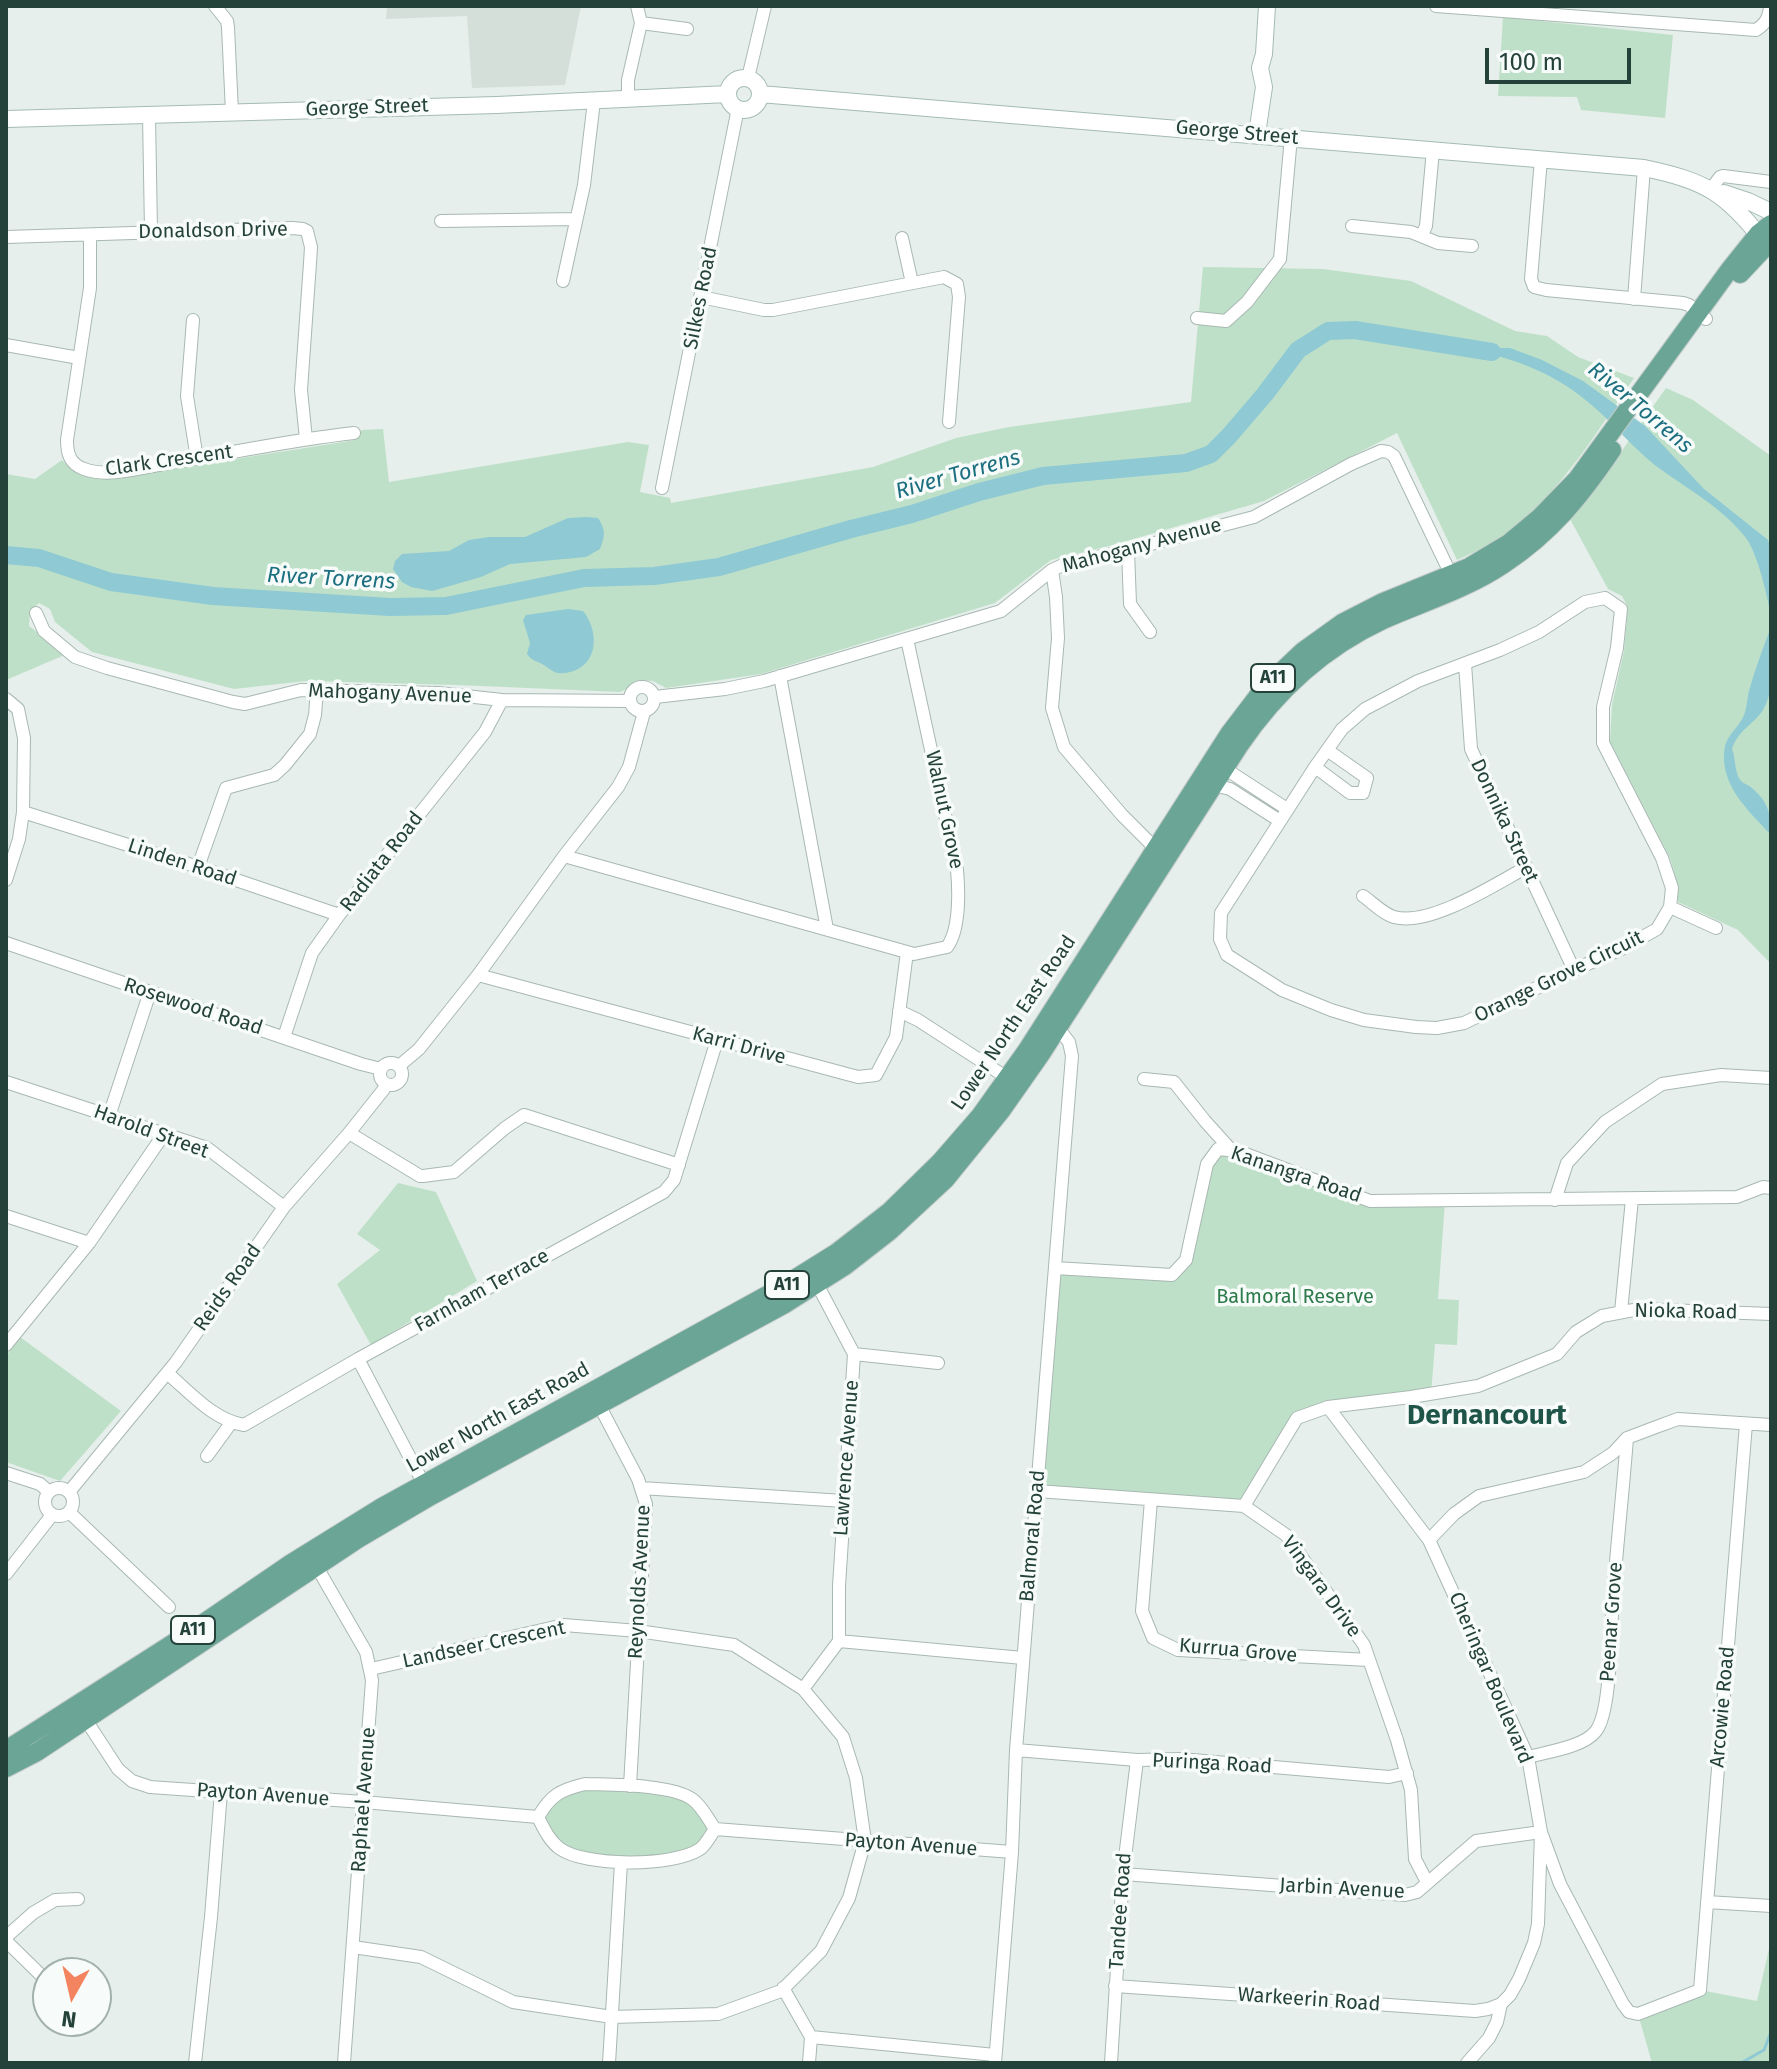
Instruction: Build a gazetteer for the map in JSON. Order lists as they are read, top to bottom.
{
  "streets": {
    "main road": ["A11", "Lower North East Road"],
    "street": [
      "George Street",
      "Donaldson Drive",
      "Silkes Road",
      "Clark Crescent",
      "Mahogany Avenue",
      "Walnut Grove",
      "Donnika Street",
      "Radiata Road",
      "Linden Road",
      "Orange Grove Circuit",
      "Rosewood Road",
      "Karri Drive",
      "Harold Street",
      "Kanangra Road",
      "Reids Road",
      "Farnham Terrace",
      "Nioka Road",
      "Lawrence Avenue",
      "Balmoral Road",
      "Reynolds Avenue",
      "Vingara Drive",
      "Peenar Grove",
      "Landseer Crescent",
      "Kurrua Grove",
      "Cheringar Boulevard",
      "Arcowie Road",
      "Puringa Road",
      "Payton Avenue",
      "Raphael Avenue",
      "Jarbin Avenue",
      "Tandee Road",
      "Warkeerin Road"
    ]
  },
  "crossings": [
    ["George Street", "Silkes Road"],
    ["George Street", "Lower North East Road"],
    ["Donaldson Drive", "Clark Crescent"],
    ["Mahogany Avenue", "Walnut Grove"],
    ["Mahogany Avenue", "Radiata Road"],
    ["Mahogany Avenue", "Lower North East Road"],
    ["Walnut Grove", "Karri Drive"],
    ["Donnika Street", "Orange Grove Circuit"],
    ["Radiata Road", "Linden Road"],
    ["Radiata Road", "Rosewood Road"],
    ["Rosewood Road", "Reids Road"],
    ["Lower North East Road", "Lawrence Avenue"],
    ["Lower North East Road", "Balmoral Road"],
    ["Lower North East Road", "Reynolds Avenue"],
    ["Lower North East Road", "Payton Avenue"],
    ["Lower North East Road", "Raphael Avenue"],
    ["Karri Drive", "Farnham Terrace"],
    ["Harold Street", "Reids Road"],
    ["Kanangra Road", "Balmoral Road"],
    ["Nioka Road", "Vingara Drive"],
    ["Nioka Road", "Cheringar Boulevard"],
    ["Balmoral Road", "Puringa Road"],
    ["Balmoral Road", "Payton Avenue"],
    ["Reynolds Avenue", "Landseer Crescent"],
    ["Vingara Drive", "Kurrua Grove"],
    ["Vingara Drive", "Puringa Road"],
    ["Vingara Drive", "Jarbin Avenue"],
    ["Peenar Grove", "Cheringar Boulevard"],
    ["Landseer Crescent", "Payton Avenue"],
    ["Landseer Crescent", "Raphael Avenue"],
    ["Cheringar Boulevard", "Arcowie Road"],
    ["Cheringar Boulevard", "Jarbin Avenue"],
    ["Cheringar Boulevard", "Warkeerin Road"],
    ["Arcowie Road", "Jarbin Avenue"],
    ["Puringa Road", "Tandee Road"],
    ["Payton Avenue", "Raphael Avenue"],
    ["Jarbin Avenue", "Tandee Road"],
    ["Tandee Road", "Warkeerin Road"]
  ],
  "districts": ["Dernancourt"],
  "water": ["River Torrens"],
  "parks": ["Balmoral Reserve"],
  "scale_bar": "100 m",
  "north": "bottom"
}
